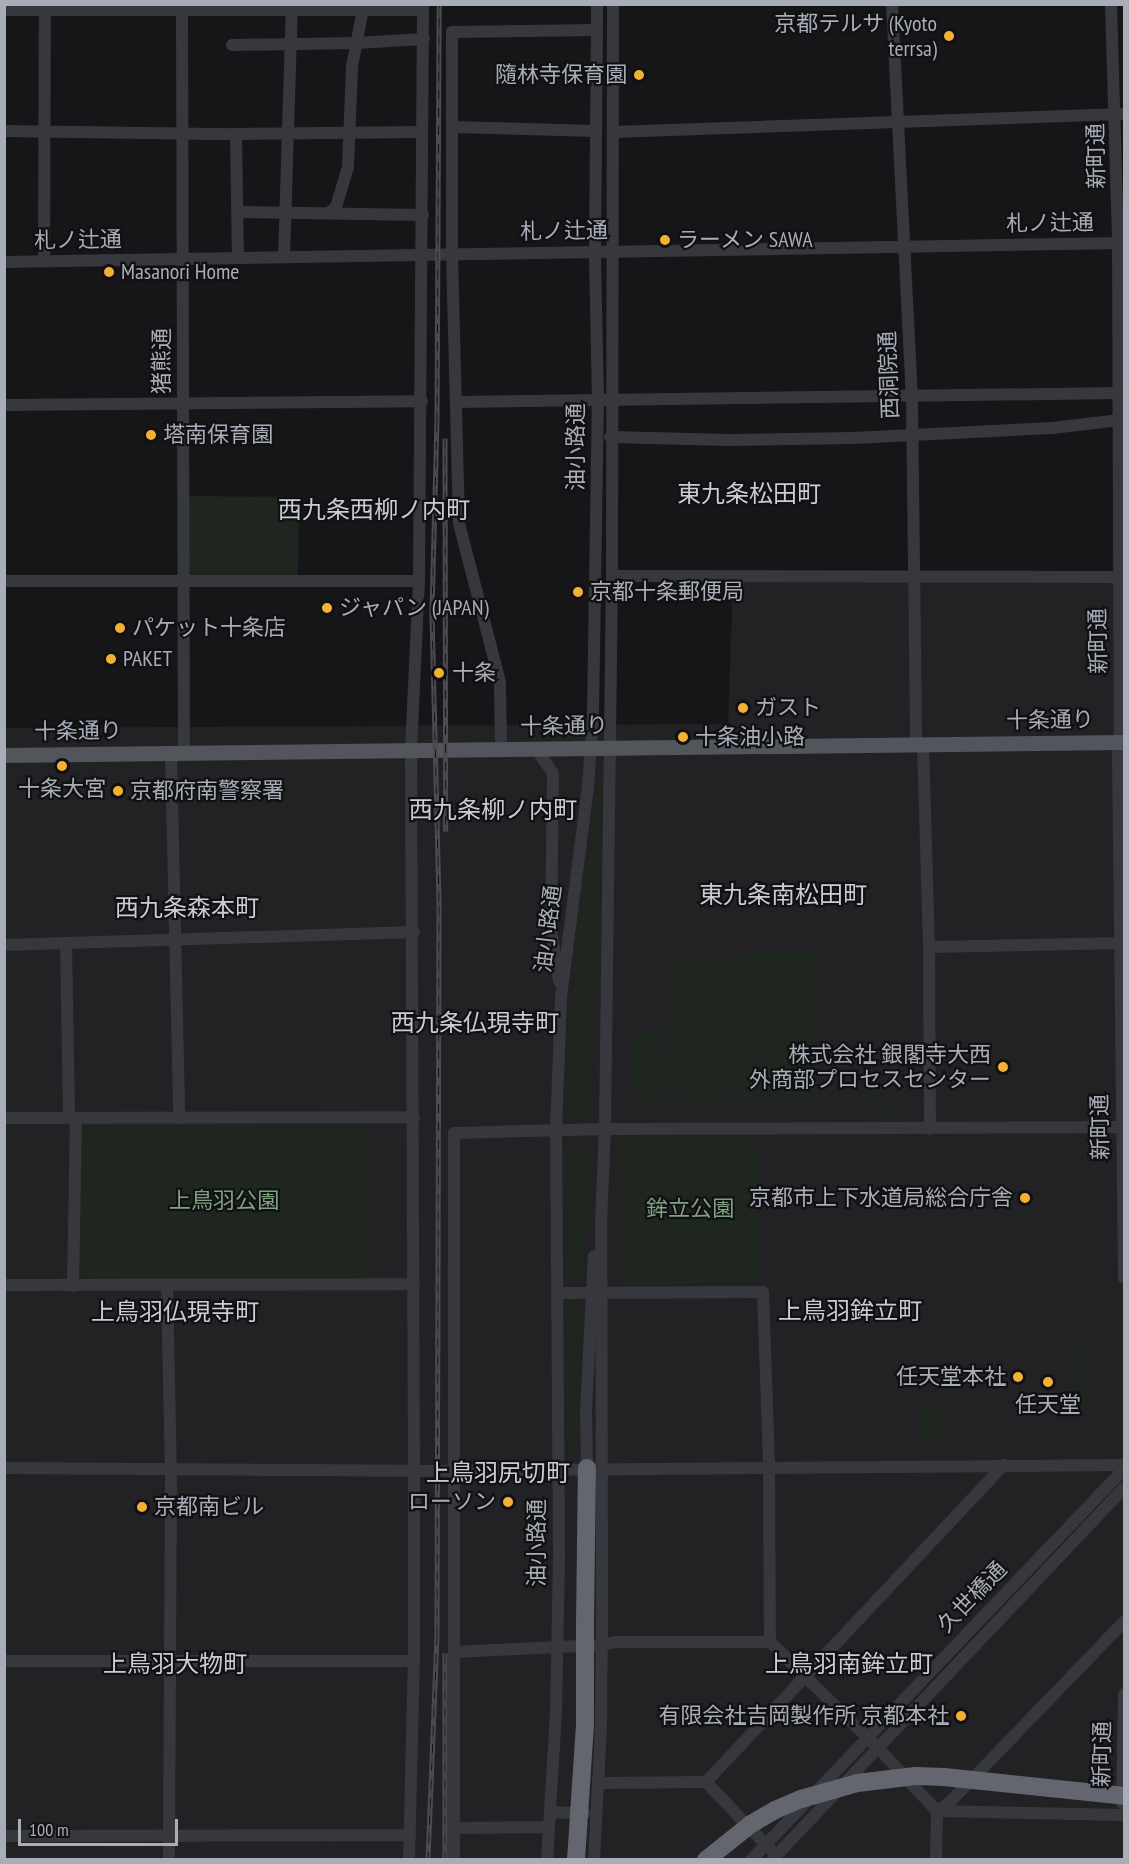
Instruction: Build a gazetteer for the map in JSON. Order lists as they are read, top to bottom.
{
  "streets": {
    "main road": ["十条通り"],
    "street": [
      "新町通",
      "札ノ辻通",
      "猪熊通",
      "西洞院通",
      "油小路通",
      "久世橋通"
    ]
  },
  "crossings": [
    ["新町通", "札ノ辻通"],
    ["新町通", "十条通り"],
    ["札ノ辻通", "猪熊通"],
    ["札ノ辻通", "西洞院通"],
    ["札ノ辻通", "油小路通"],
    ["猪熊通", "十条通り"],
    ["西洞院通", "十条通り"],
    ["油小路通", "十条通り"]
  ],
  "districts": [
    "東九条松田町",
    "西九条西柳ノ内町",
    "西九条柳ノ内町",
    "東九条南松田町",
    "西九条森本町",
    "西九条仏現寺町",
    "上鳥羽鉾立町",
    "上鳥羽仏現寺町",
    "上鳥羽尻切町",
    "上鳥羽大物町",
    "上鳥羽南鉾立町"
  ],
  "parks": ["上鳥羽公園", "鉾立公園"],
  "places": [
    "京都テルサ (Kyoto terrsa)",
    "隨林寺保育園",
    "ラーメン SAWA",
    "Masanori Home",
    "塔南保育園",
    "京都十条郵便局",
    "ジャパン (JAPAN)",
    "パケット十条店",
    "PAKET",
    "十条",
    "ガスト",
    "十条油小路",
    "十条大宮",
    "京都府南警察署",
    "株式会社 銀閣寺大西 外商部プロセスセンター",
    "京都市上下水道局総合庁舎",
    "任天堂本社",
    "任天堂",
    "ローソン",
    "京都南ビル",
    "有限会社吉岡製作所 京都本社"
  ],
  "scale_bar": "100 m"
}
